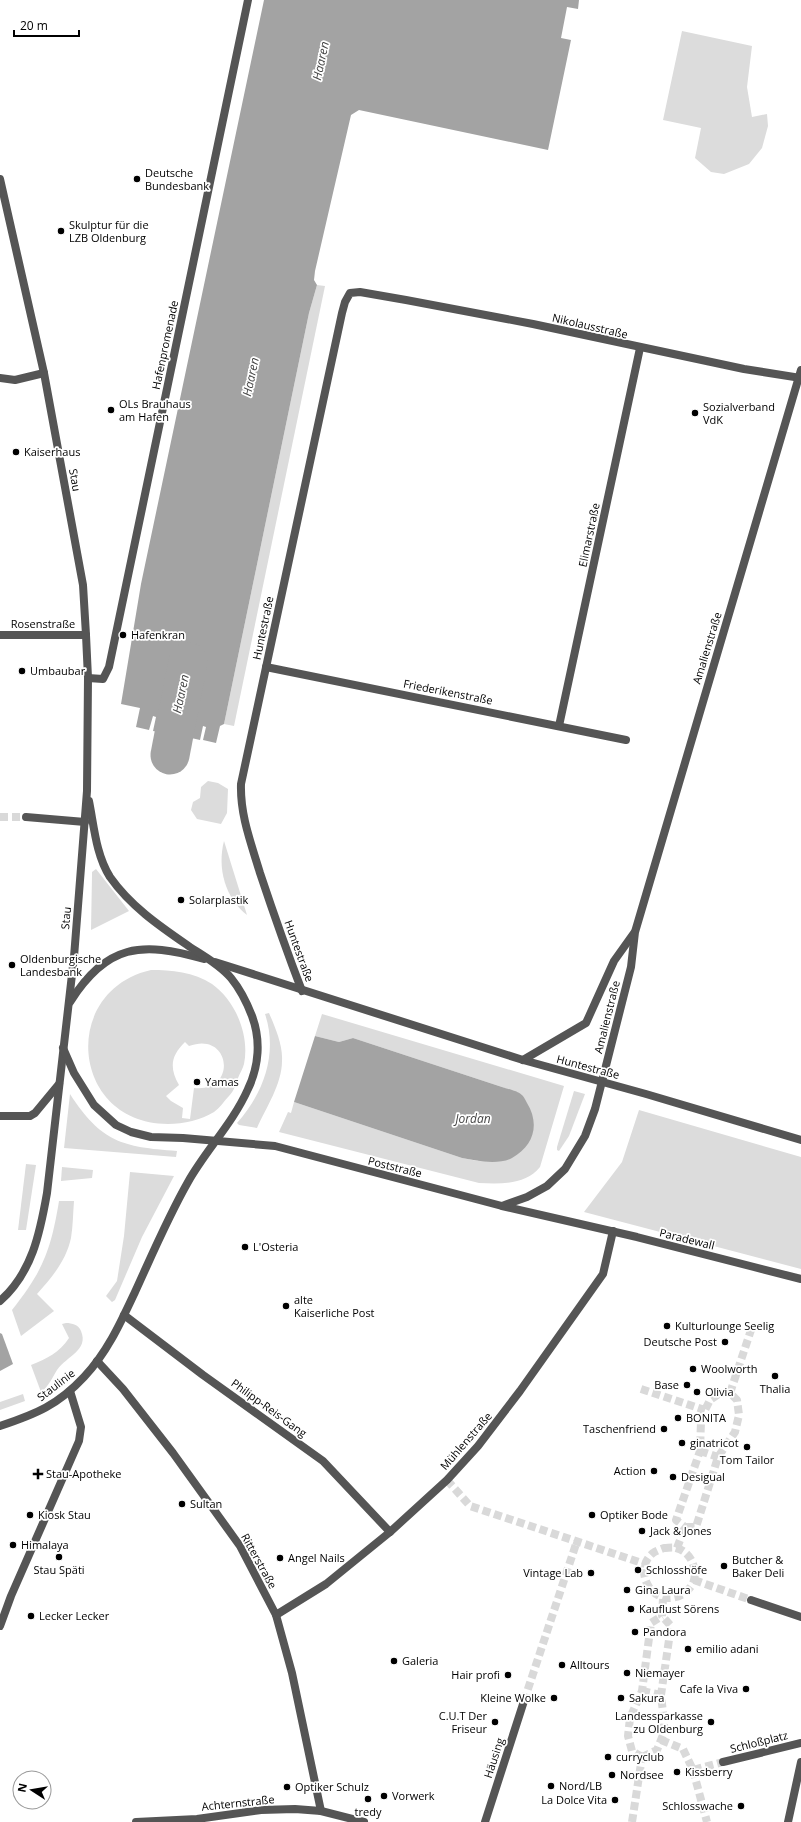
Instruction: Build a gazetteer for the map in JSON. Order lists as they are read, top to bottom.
{
  "streets": {
    "street": [
      "Nikolausstraße",
      "Hafenpromenade",
      "Stau",
      "Elimarstraße",
      "Rosenstraße",
      "Huntestraße",
      "Amalienstraße",
      "Friederikenstraße",
      "Poststraße",
      "Paradewall",
      "Staulinie",
      "Philipp-Reis-Gang",
      "Mühlenstraße",
      "Ritterstraße",
      "Schloßplatz",
      "Häusing",
      "Achternstraße"
    ]
  },
  "crossings": [
    ["Nikolausstraße", "Elimarstraße"],
    ["Nikolausstraße", "Huntestraße"],
    ["Nikolausstraße", "Amalienstraße"],
    ["Hafenpromenade", "Stau"],
    ["Stau", "Rosenstraße"],
    ["Stau", "Huntestraße"],
    ["Elimarstraße", "Friederikenstraße"],
    ["Huntestraße", "Amalienstraße"],
    ["Huntestraße", "Friederikenstraße"],
    ["Amalienstraße", "Poststraße"],
    ["Poststraße", "Paradewall"],
    ["Paradewall", "Mühlenstraße"],
    ["Staulinie", "Ritterstraße"],
    ["Philipp-Reis-Gang", "Mühlenstraße"],
    ["Mühlenstraße", "Ritterstraße"],
    ["Ritterstraße", "Achternstraße"]
  ],
  "water": ["Haaren", "Jordan"],
  "places": {
    "other": [
      "Deutsche Bundesbank",
      "Skulptur für die LZB Oldenburg",
      "OLs Brauhaus am Hafen",
      "Sozialverband VdK",
      "Kaiserhaus",
      "Hafenkran",
      "Umbaubar",
      "Solarplastik",
      "Oldenburgische Landesbank",
      "Yamas",
      "L'Osteria",
      "alte Kaiserliche Post",
      "Kulturlounge Seelig",
      "Deutsche Post",
      "Woolworth",
      "Thalia",
      "Base",
      "Olivia",
      "BONITA",
      "Taschenfriend",
      "ginatricot",
      "Tom Tailor",
      "Action",
      "Desigual",
      "Sultan",
      "Kiosk Stau",
      "Optiker Bode",
      "Jack & Jones",
      "Himalaya",
      "Stau Späti",
      "Angel Nails",
      "Butcher & Baker Deli",
      "Schlosshöfe",
      "Vintage Lab",
      "Gina Laura",
      "Kauflust Sörens",
      "Lecker Lecker",
      "Pandora",
      "emilio adani",
      "Galeria",
      "Alltours",
      "Niemayer",
      "Hair profi",
      "Cafe la Viva",
      "Kleine Wolke",
      "Sakura",
      "C.U.T Der Friseur",
      "Landessparkasse zu Oldenburg",
      "curryclub",
      "Kissberry",
      "Nordsee",
      "Nord/LB",
      "Optiker Schulz",
      "Vorwerk",
      "tredy",
      "La Dolce Vita",
      "Schlosswache"
    ],
    "health": ["Stau-Apotheke"]
  },
  "scale_bar": "20 m",
  "north": "left"
}
